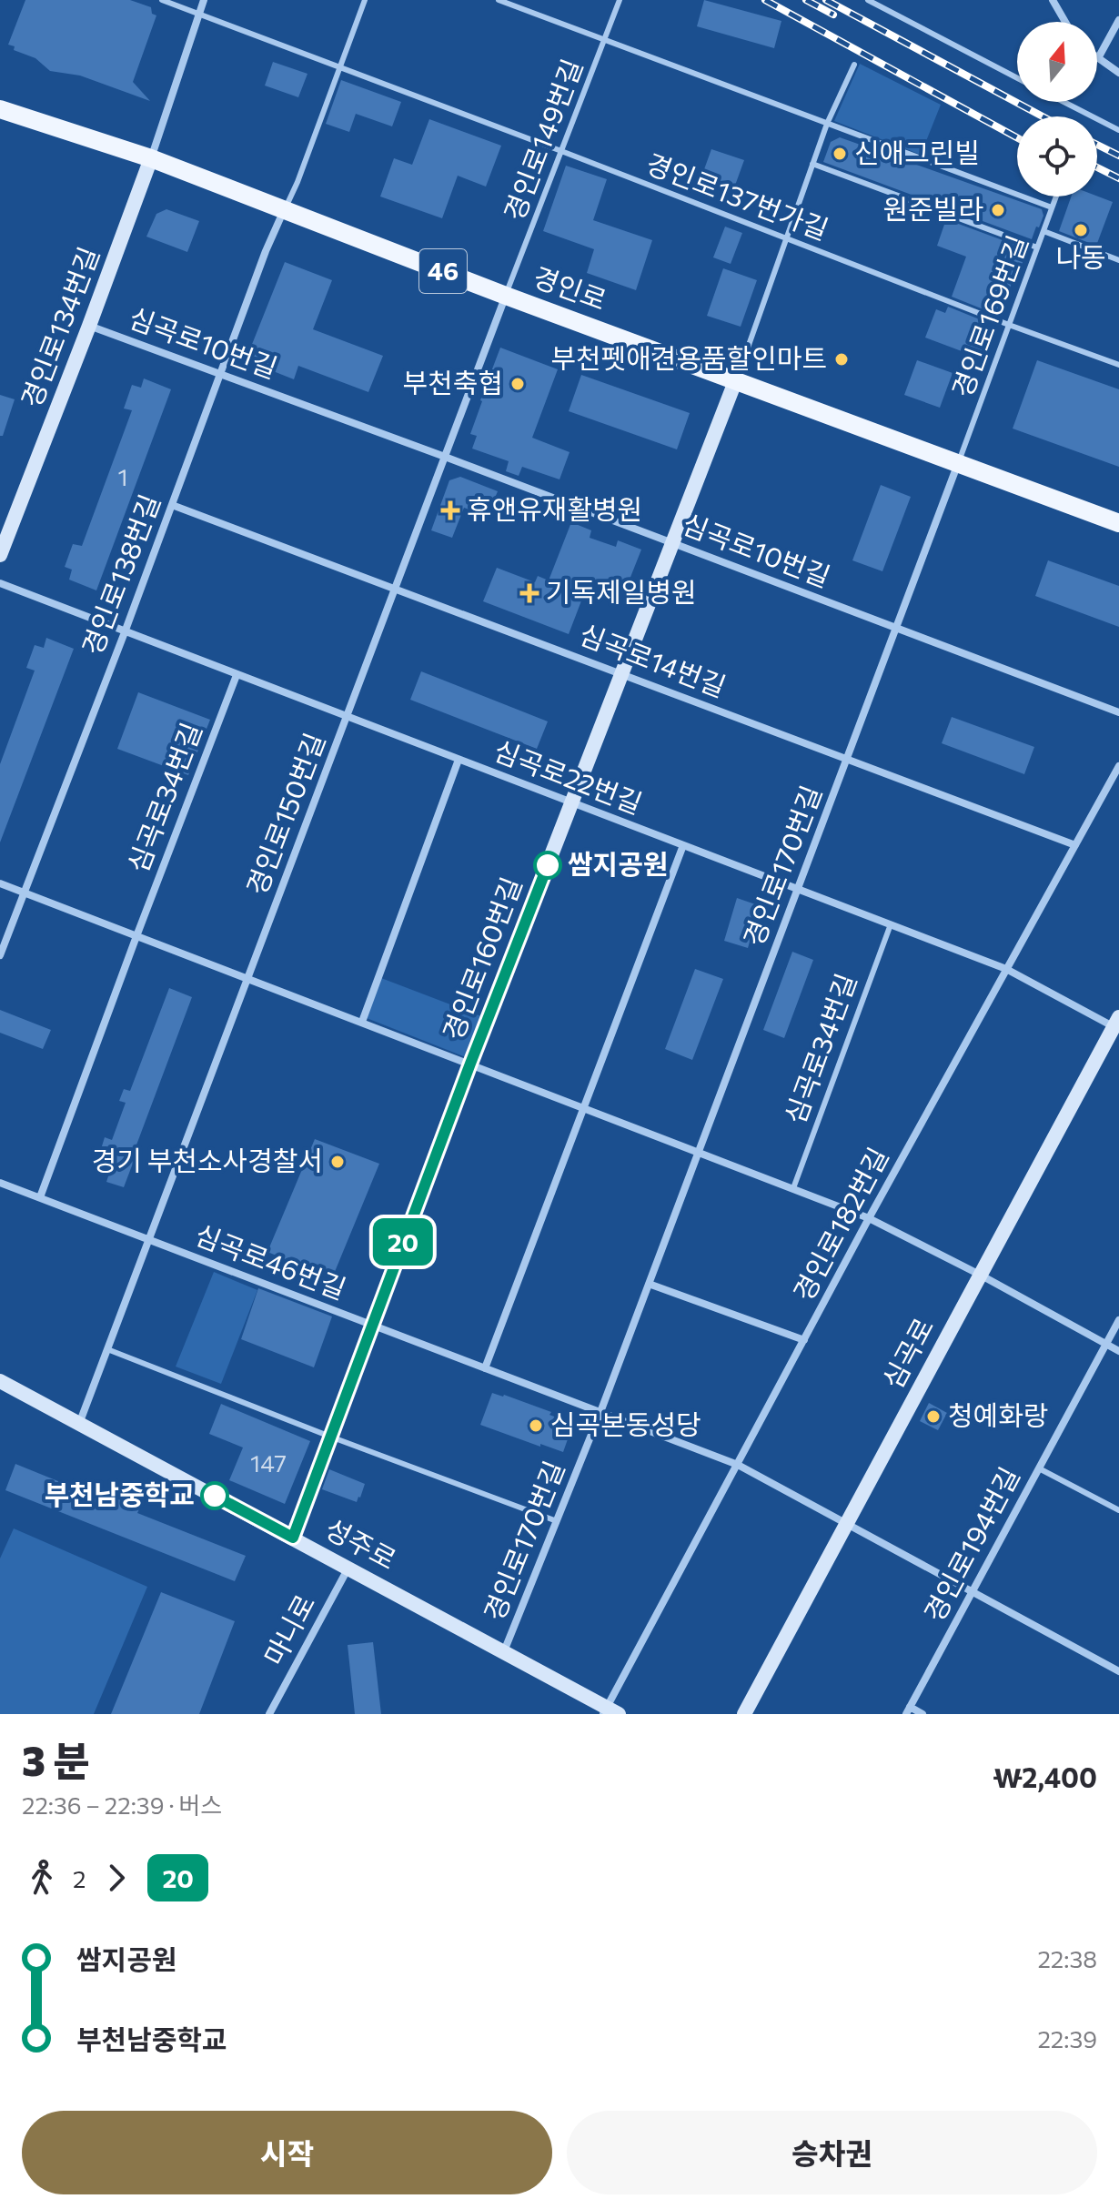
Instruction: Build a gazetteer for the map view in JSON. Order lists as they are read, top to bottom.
{
  "streets": {
    "main road": ["46", "경인로"],
    "street": [
      "경인로134번길",
      "심곡로10번길",
      "경인로138번길",
      "심곡로14번길",
      "심곡로22번길",
      "심곡로34번길",
      "경인로150번길",
      "경인로170번길",
      "경인로160번길",
      "경인로182번길",
      "심곡로46번길",
      "심곡로",
      "성주로",
      "경인로194번길",
      "마니로"
    ],
    "lane": ["경인로149번길", "경인로137번가길", "경인로169번길"]
  },
  "crossings": [
    ["경인로149번길", "경인로137번가길"],
    ["경인로149번길", "경인로"],
    ["경인로149번길", "경인로150번길"],
    ["경인로137번가길", "경인로169번길"],
    ["경인로", "경인로169번길"],
    ["경인로", "경인로134번길"],
    ["경인로", "경인로138번길"],
    ["경인로", "경인로150번길"],
    ["경인로", "경인로170번길"],
    ["경인로", "경인로160번길"],
    ["경인로169번길", "경인로170번길"],
    ["경인로134번길", "심곡로10번길"],
    ["심곡로10번길", "경인로138번길"],
    ["심곡로10번길", "경인로150번길"],
    ["심곡로10번길", "경인로170번길"],
    ["심곡로10번길", "경인로160번길"],
    ["경인로138번길", "심곡로14번길"],
    ["경인로138번길", "심곡로22번길"],
    ["심곡로14번길", "경인로150번길"],
    ["심곡로14번길", "경인로170번길"],
    ["심곡로14번길", "경인로160번길"],
    ["심곡로14번길", "경인로182번길"],
    ["심곡로22번길", "심곡로34번길"],
    ["심곡로22번길", "경인로150번길"],
    ["심곡로22번길", "경인로170번길"],
    ["심곡로22번길", "경인로160번길"],
    ["심곡로22번길", "경인로182번길"],
    ["심곡로22번길", "심곡로"],
    ["경인로150번길", "심곡로46번길"],
    ["경인로150번길", "성주로"],
    ["경인로170번길", "심곡로46번길"],
    ["경인로170번길", "성주로"],
    ["경인로160번길", "심곡로46번길"],
    ["경인로160번길", "성주로"],
    ["경인로182번길", "심곡로46번길"],
    ["경인로182번길", "성주로"],
    ["심곡로46번길", "심곡로"],
    ["심곡로46번길", "경인로194번길"],
    ["성주로", "마니로"]
  ],
  "places": {
    "other": [
      "신애그린빌",
      "원준빌라",
      "나동",
      "부천펫애견용품할인마트",
      "부천축협",
      "쌈지공원",
      "경기 부천소사경찰서",
      "청예화랑",
      "심곡본동성당",
      "부천남중학교"
    ],
    "health": ["휴앤유재활병원", "기독제일병원"]
  },
  "lines": ["bus line 20"],
  "house_numbers": ["1", "147"],
  "north": "top",
  "page": {
    "on_map": "20",
    "heading": ["3 분", "22:36 – 22:39 · 버스", "₩2,400"],
    "legs": ["2", "20"],
    "list": [
      {
        "name": "쌈지공원",
        "value": "22:38"
      },
      {
        "name": "부천남중학교",
        "value": "22:39"
      }
    ],
    "buttons": ["시작", "승차권"]
  }
}
